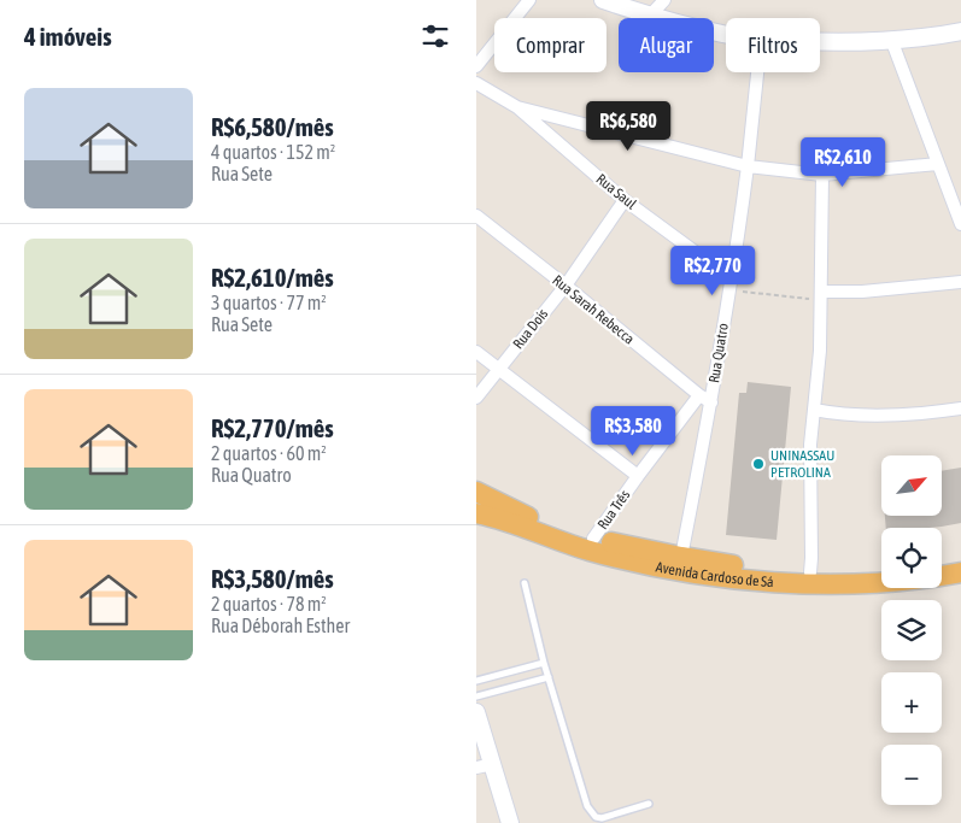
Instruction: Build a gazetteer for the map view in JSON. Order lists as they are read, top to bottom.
{
  "streets": {
    "highway": ["Avenida Cardoso de Sá"],
    "street": [
      "Rua Saul",
      "Rua Sarah Rebecca",
      "Rua Dois",
      "Rua Quatro",
      "Rua Três"
    ]
  },
  "crossings": [
    ["Rua Saul", "Rua Dois"],
    ["Rua Saul", "Rua Quatro"],
    ["Rua Sarah Rebecca", "Rua Dois"],
    ["Rua Sarah Rebecca", "Rua Quatro"],
    ["Rua Sarah Rebecca", "Rua Três"],
    ["Rua Quatro", "Avenida Cardoso de Sá"],
    ["Rua Três", "Avenida Cardoso de Sá"]
  ],
  "places": ["UNINASSAU PETROLINA"],
  "north": "top right",
  "page": {
    "heading": "4 imóveis",
    "chip": ["Comprar", "Alugar", "Filtros"],
    "list": [
      {
        "name": "R$6,580/mês",
        "note": "4 quartos · 152 m² · Rua Sete"
      },
      {
        "name": "R$2,610/mês",
        "note": "3 quartos · 77 m² · Rua Sete"
      },
      {
        "name": "R$2,770/mês",
        "note": "2 quartos · 60 m² · Rua Quatro"
      },
      {
        "name": "R$3,580/mês",
        "note": "2 quartos · 78 m² · Rua Déborah Esther"
      }
    ],
    "price": [
      "R$6,580",
      "R$2,610",
      "R$2,770",
      "R$3,580"
    ],
    "map_buttons": ["+", "−"]
  }
}
